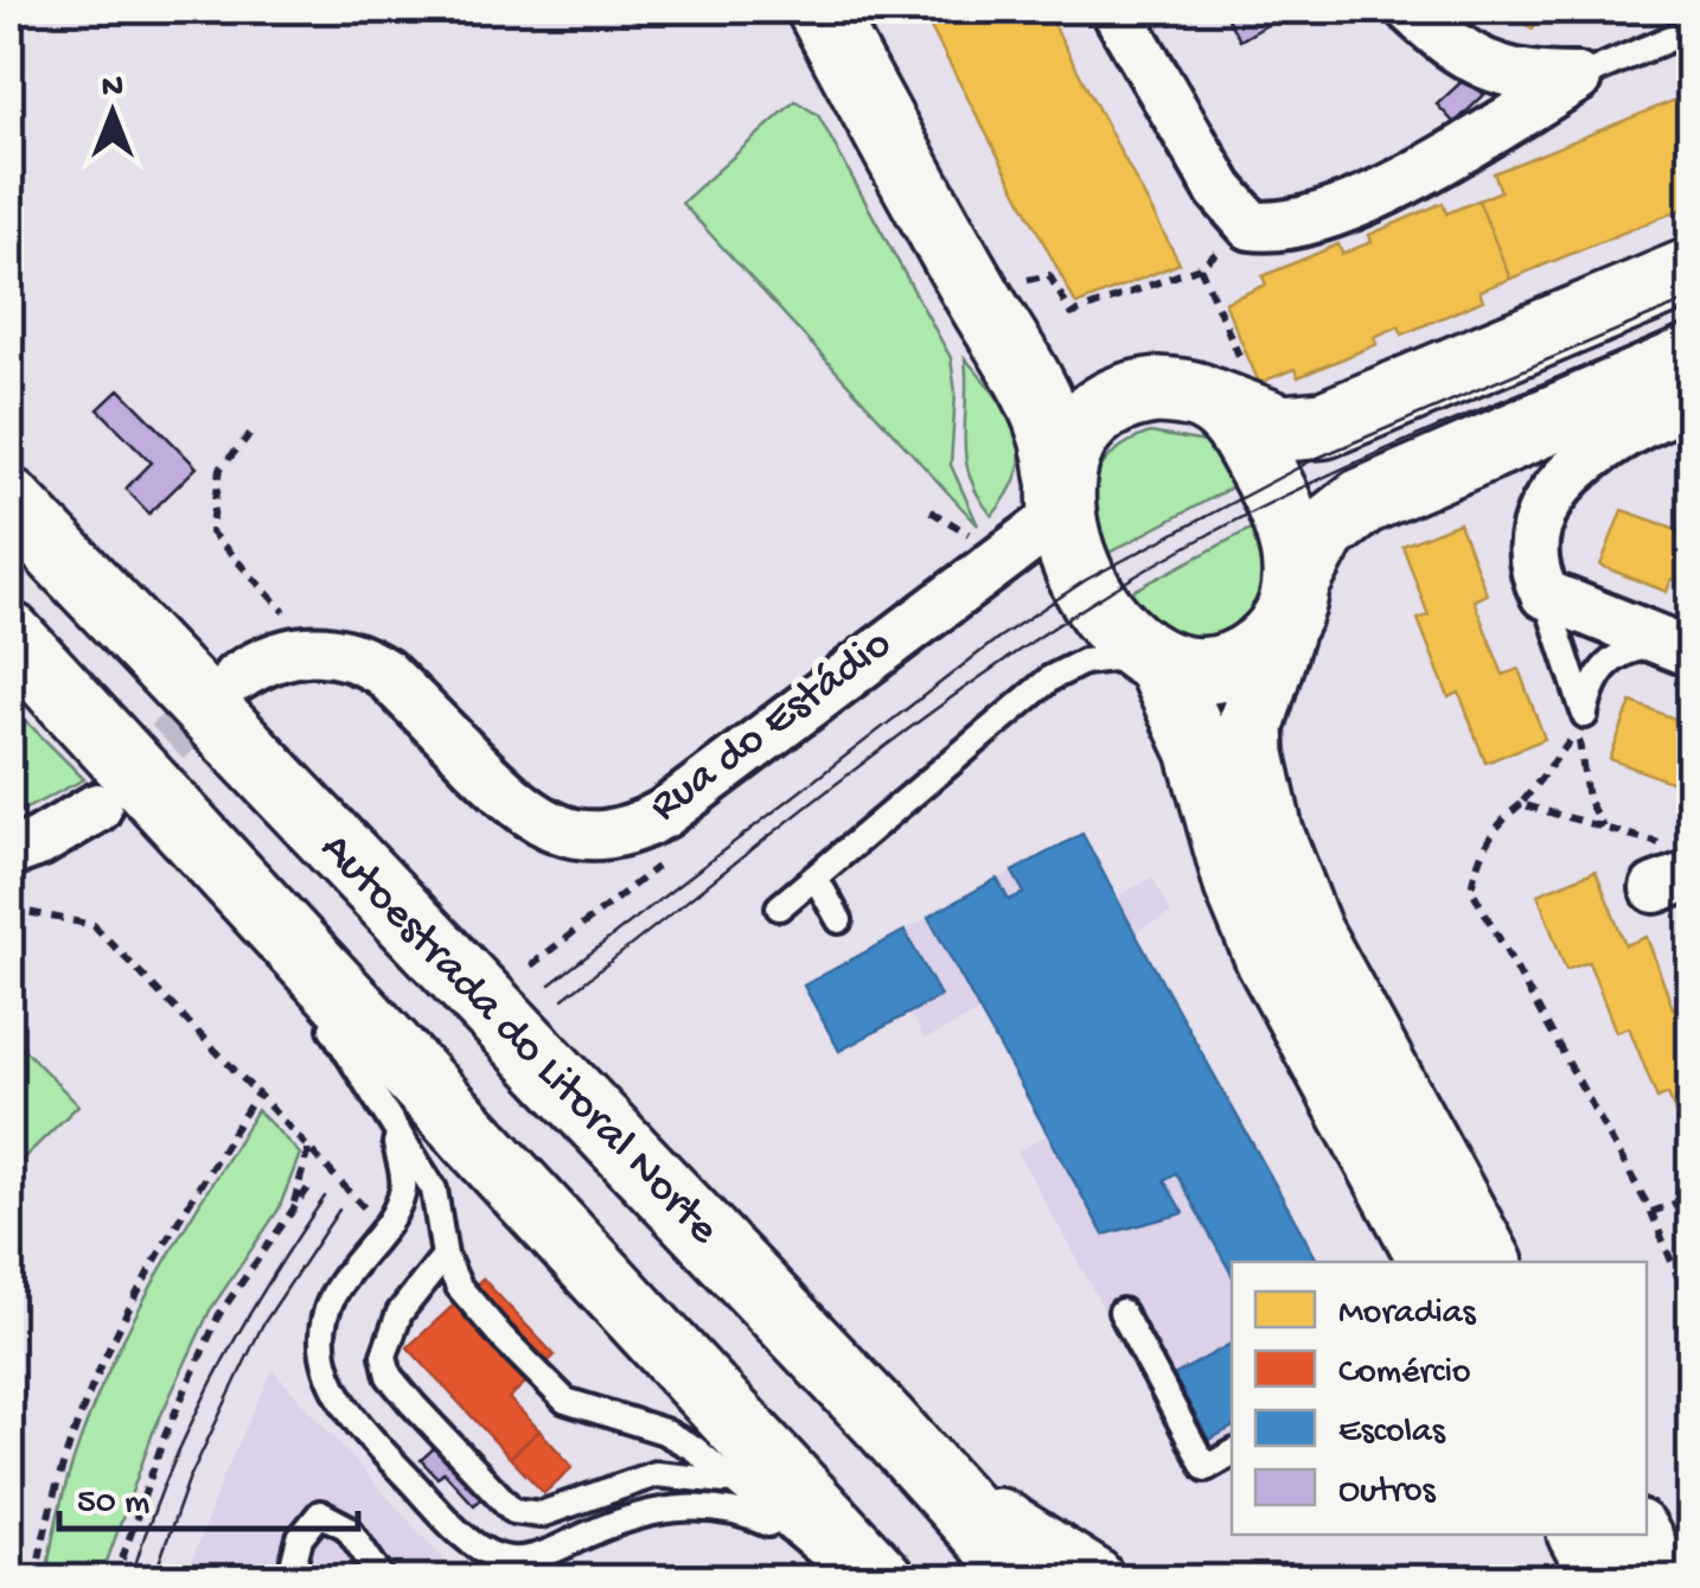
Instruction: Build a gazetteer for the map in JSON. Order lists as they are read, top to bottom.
{
  "streets": {
    "main road": ["Autoestrada do Litoral Norte"],
    "street": ["Rua do Estádio"]
  },
  "legend": [
    "Moradias",
    "Comércio",
    "Escolas",
    "Outros"
  ],
  "scale_bar": "50 m",
  "north": "top"
}
